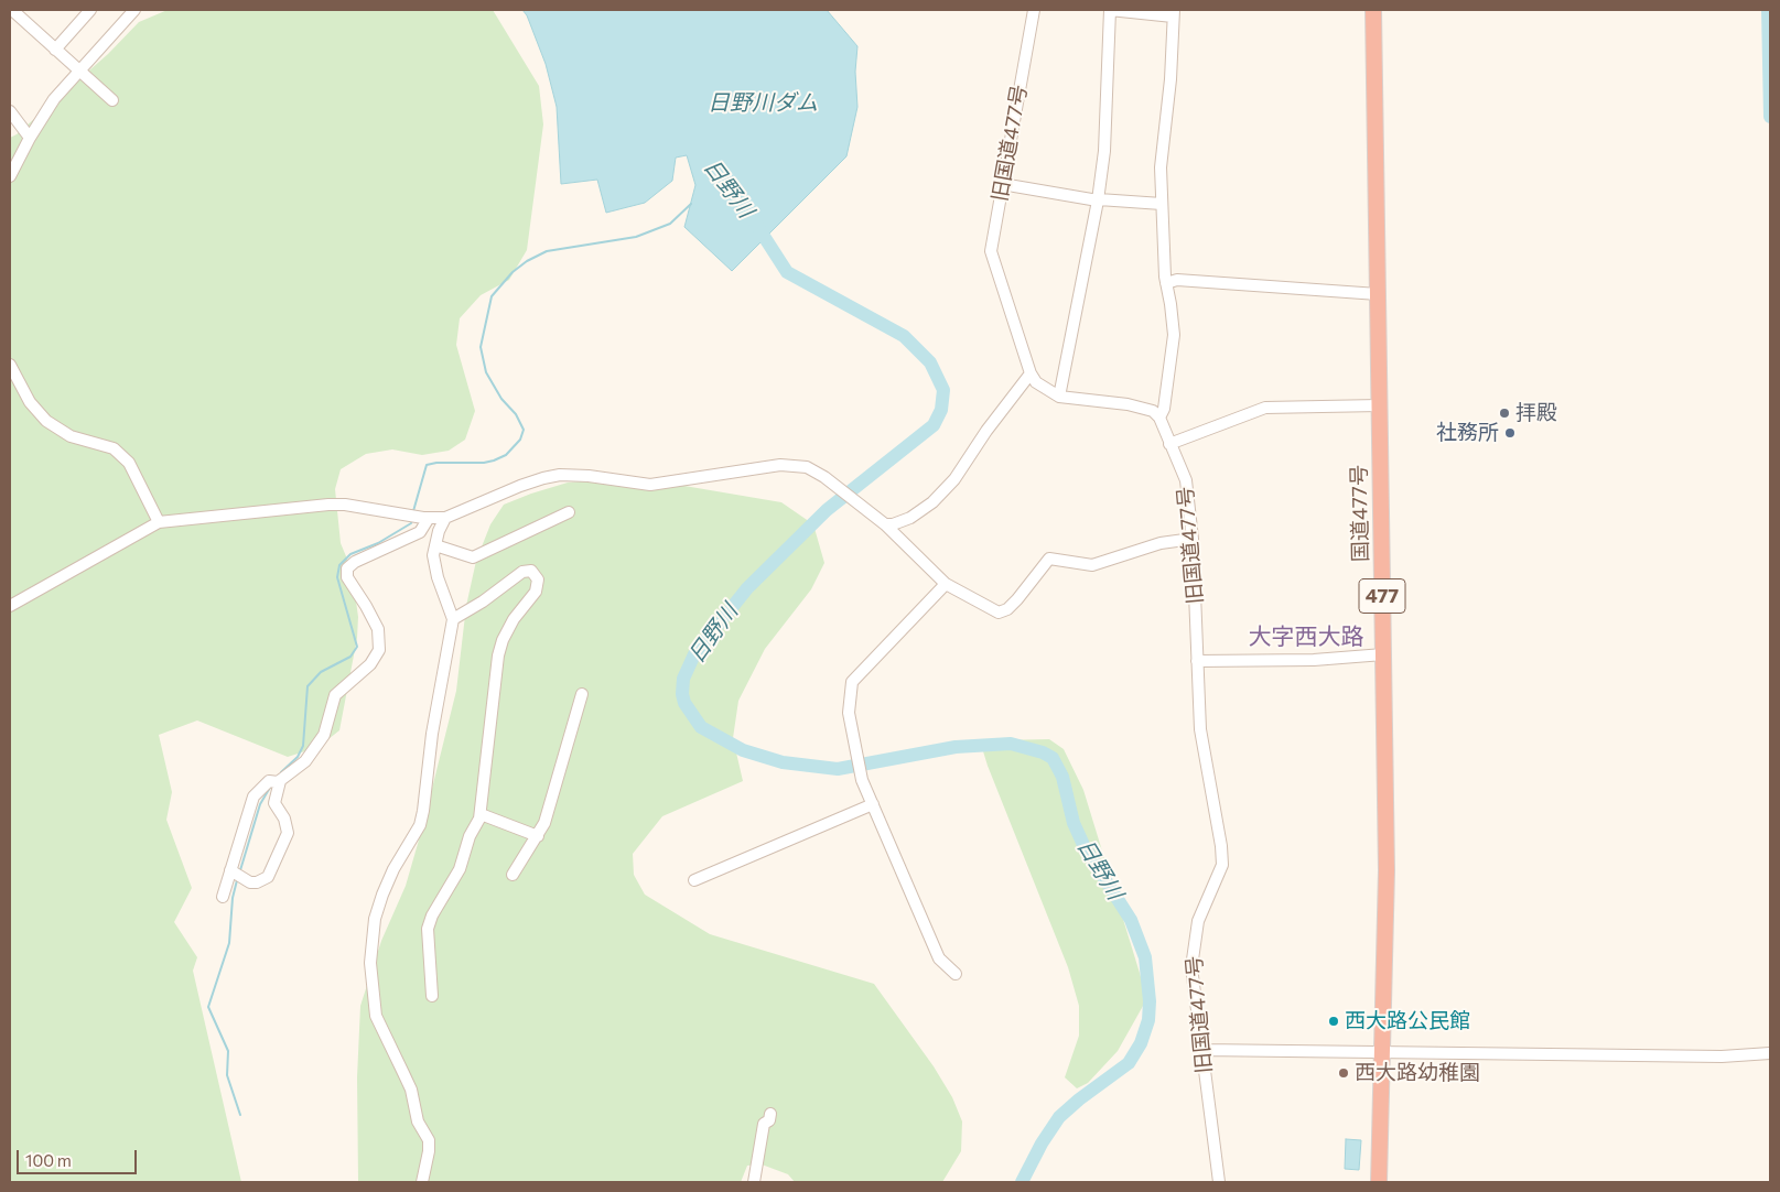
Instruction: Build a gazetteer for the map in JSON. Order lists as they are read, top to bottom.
{
  "streets": {
    "highway": ["国道477号", "477"],
    "street": ["旧国道477号"]
  },
  "districts": ["大字西大路"],
  "water": ["日野川ダム", "日野川"],
  "places": [
    "拝殿",
    "社務所",
    "西大路公民館",
    "西大路幼稚園"
  ],
  "scale_bar": "100 m"
}
